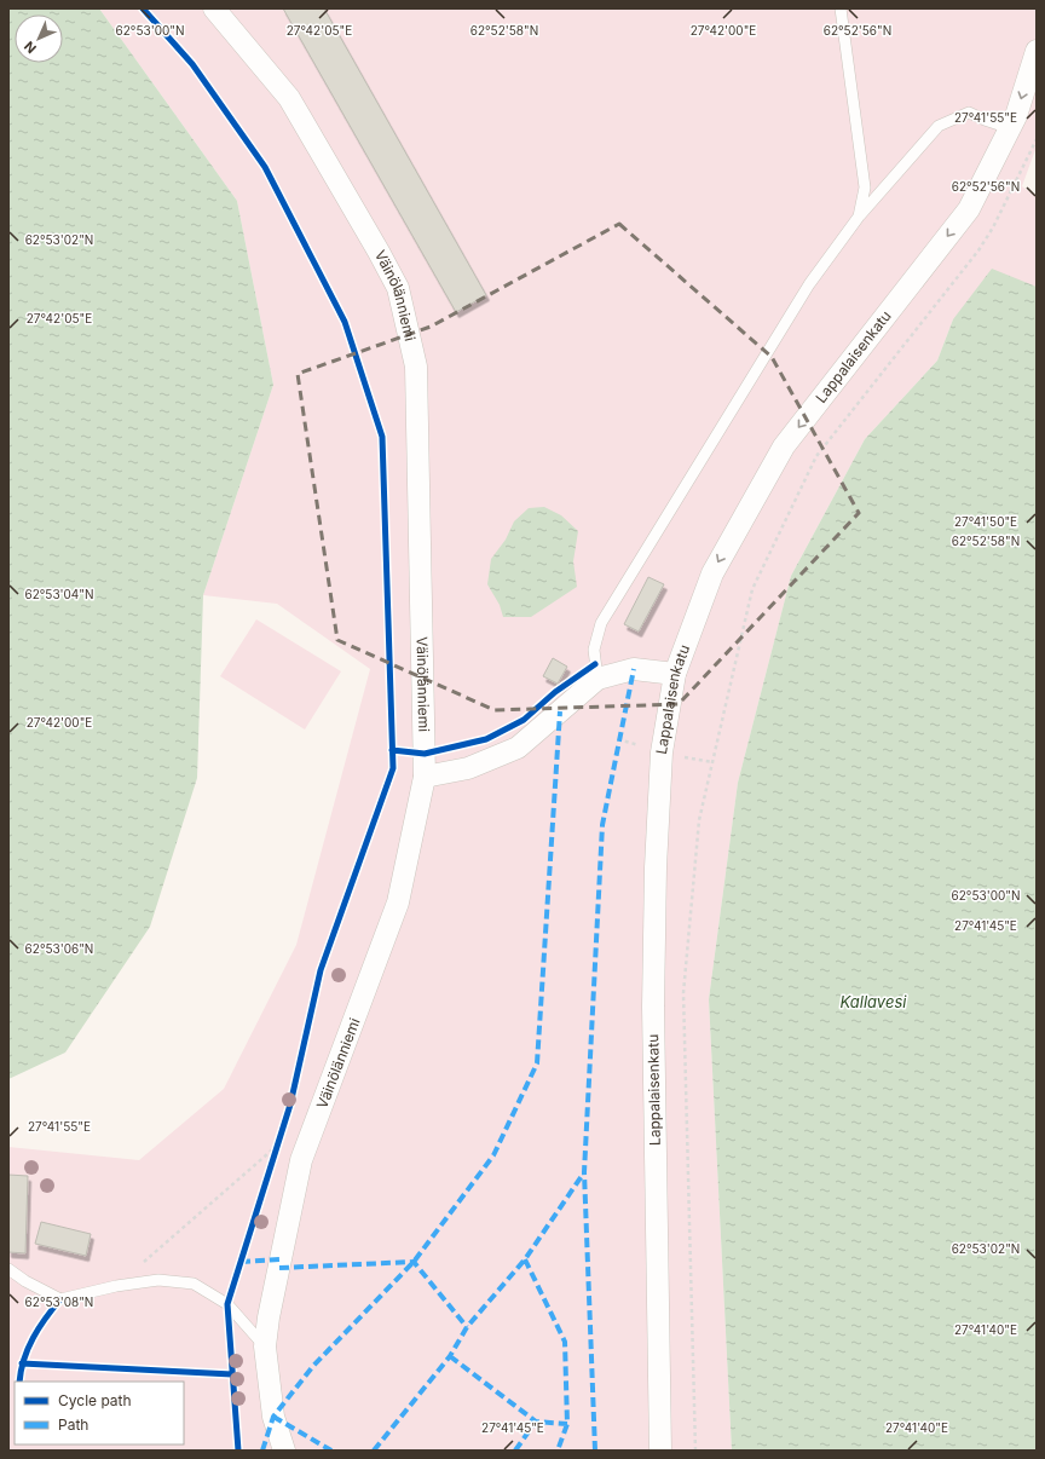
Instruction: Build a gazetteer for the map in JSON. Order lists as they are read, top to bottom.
{
  "streets": {
    "street": ["Väinölänniemi", "Lappalaisenkatu"]
  },
  "one_way": ["Lappalaisenkatu"],
  "water": ["Kallavesi"],
  "legend": ["Cycle path", "Path"],
  "north": "bottom left",
  "coordinates": [
    "62°53'00\"N",
    "27°42'05\"E",
    "62°52'58\"N",
    "27°42'00\"E",
    "62°52'56\"N",
    "27°41'55\"E",
    "62°53'02\"N",
    "27°41'50\"E",
    "62°53'04\"N",
    "27°41'45\"E",
    "62°53'06\"N",
    "62°53'08\"N",
    "27°41'40\"E"
  ]
}
